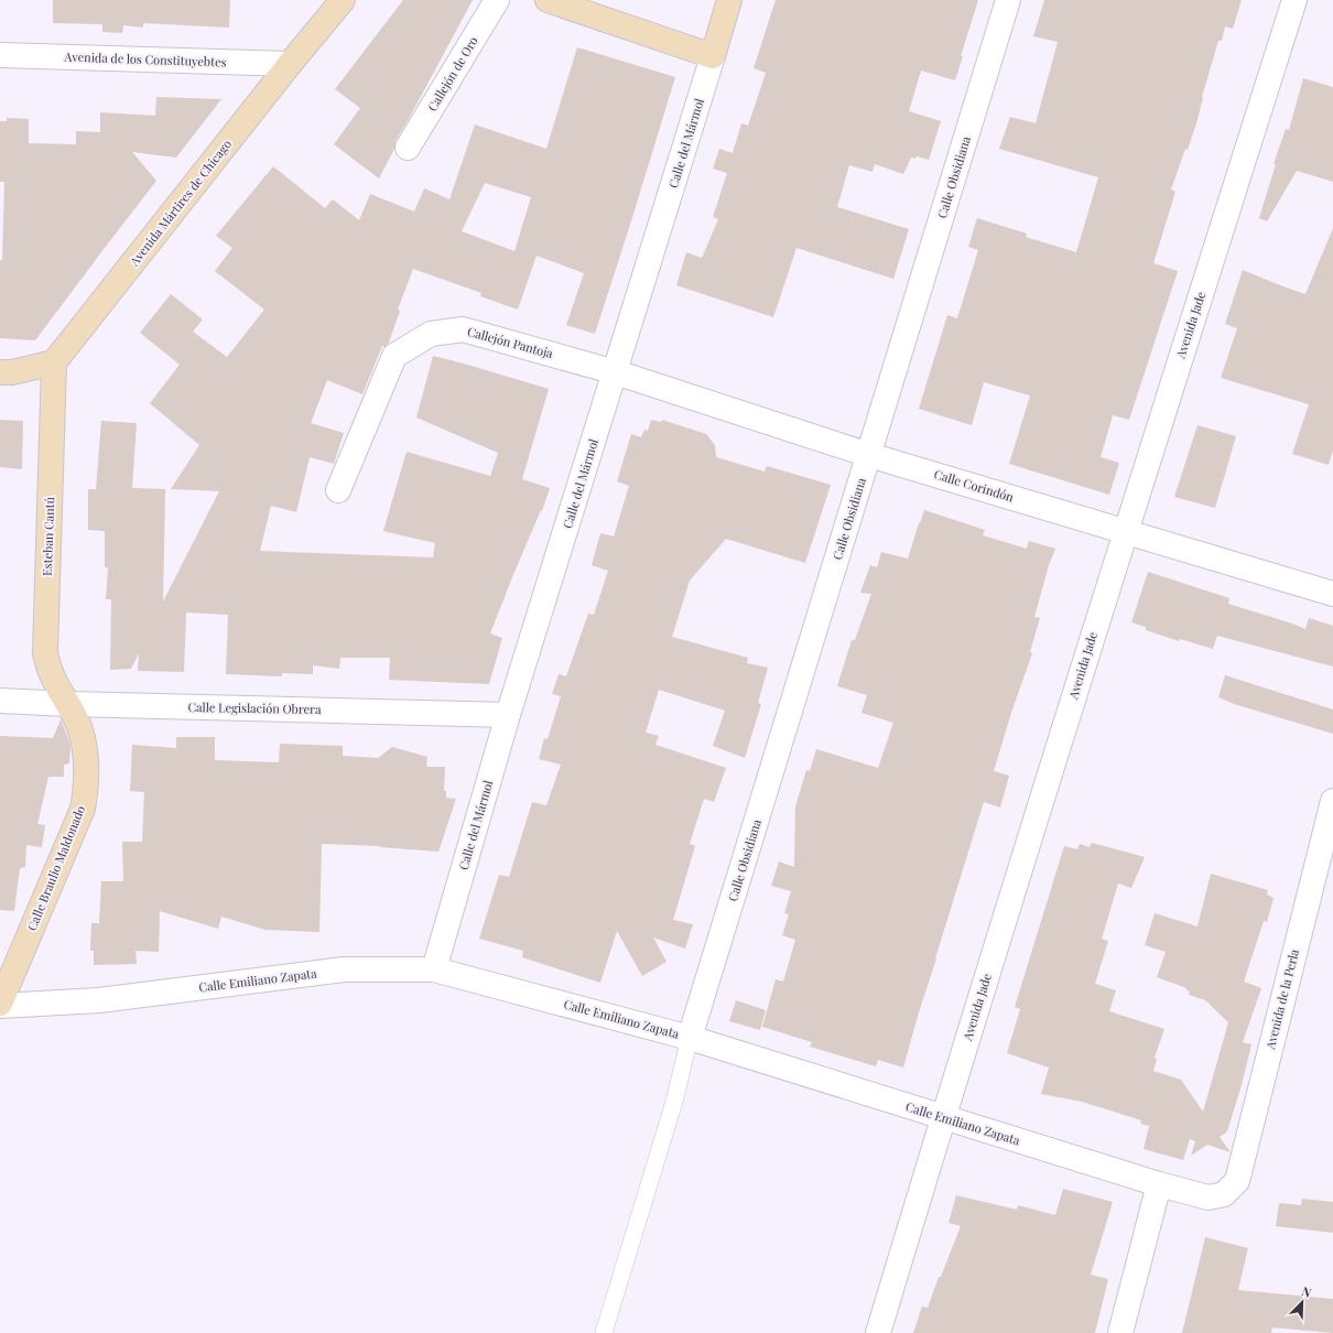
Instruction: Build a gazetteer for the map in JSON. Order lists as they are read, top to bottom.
{
  "streets": {
    "street": [
      "Avenida de los Constituyebtes",
      "Callejón de Oro",
      "Calle del Mármol",
      "Calle Obsidiana",
      "Avenida Mártires de Chicago",
      "Avenida Jade",
      "Callejón Pantoja",
      "Calle Corindón",
      "Esteban Cantú",
      "Calle Legislación Obrera",
      "Calle Braulio Maldonado",
      "Calle Emiliano Zapata",
      "Avenida de la Perla"
    ]
  },
  "crossings": [
    ["Avenida de los Constituyebtes", "Avenida Mártires de Chicago"],
    ["Calle del Mármol", "Callejón Pantoja"],
    ["Calle del Mármol", "Calle Corindón"],
    ["Calle del Mármol", "Calle Legislación Obrera"],
    ["Calle del Mármol", "Calle Emiliano Zapata"],
    ["Calle Obsidiana", "Calle Corindón"],
    ["Calle Obsidiana", "Calle Emiliano Zapata"],
    ["Avenida Mártires de Chicago", "Esteban Cantú"],
    ["Avenida Jade", "Calle Corindón"],
    ["Avenida Jade", "Calle Emiliano Zapata"],
    ["Callejón Pantoja", "Calle Corindón"],
    ["Esteban Cantú", "Calle Legislación Obrera"],
    ["Esteban Cantú", "Calle Braulio Maldonado"],
    ["Calle Legislación Obrera", "Calle Braulio Maldonado"],
    ["Calle Braulio Maldonado", "Calle Emiliano Zapata"],
    ["Calle Emiliano Zapata", "Avenida de la Perla"]
  ],
  "north": "top right"
}
